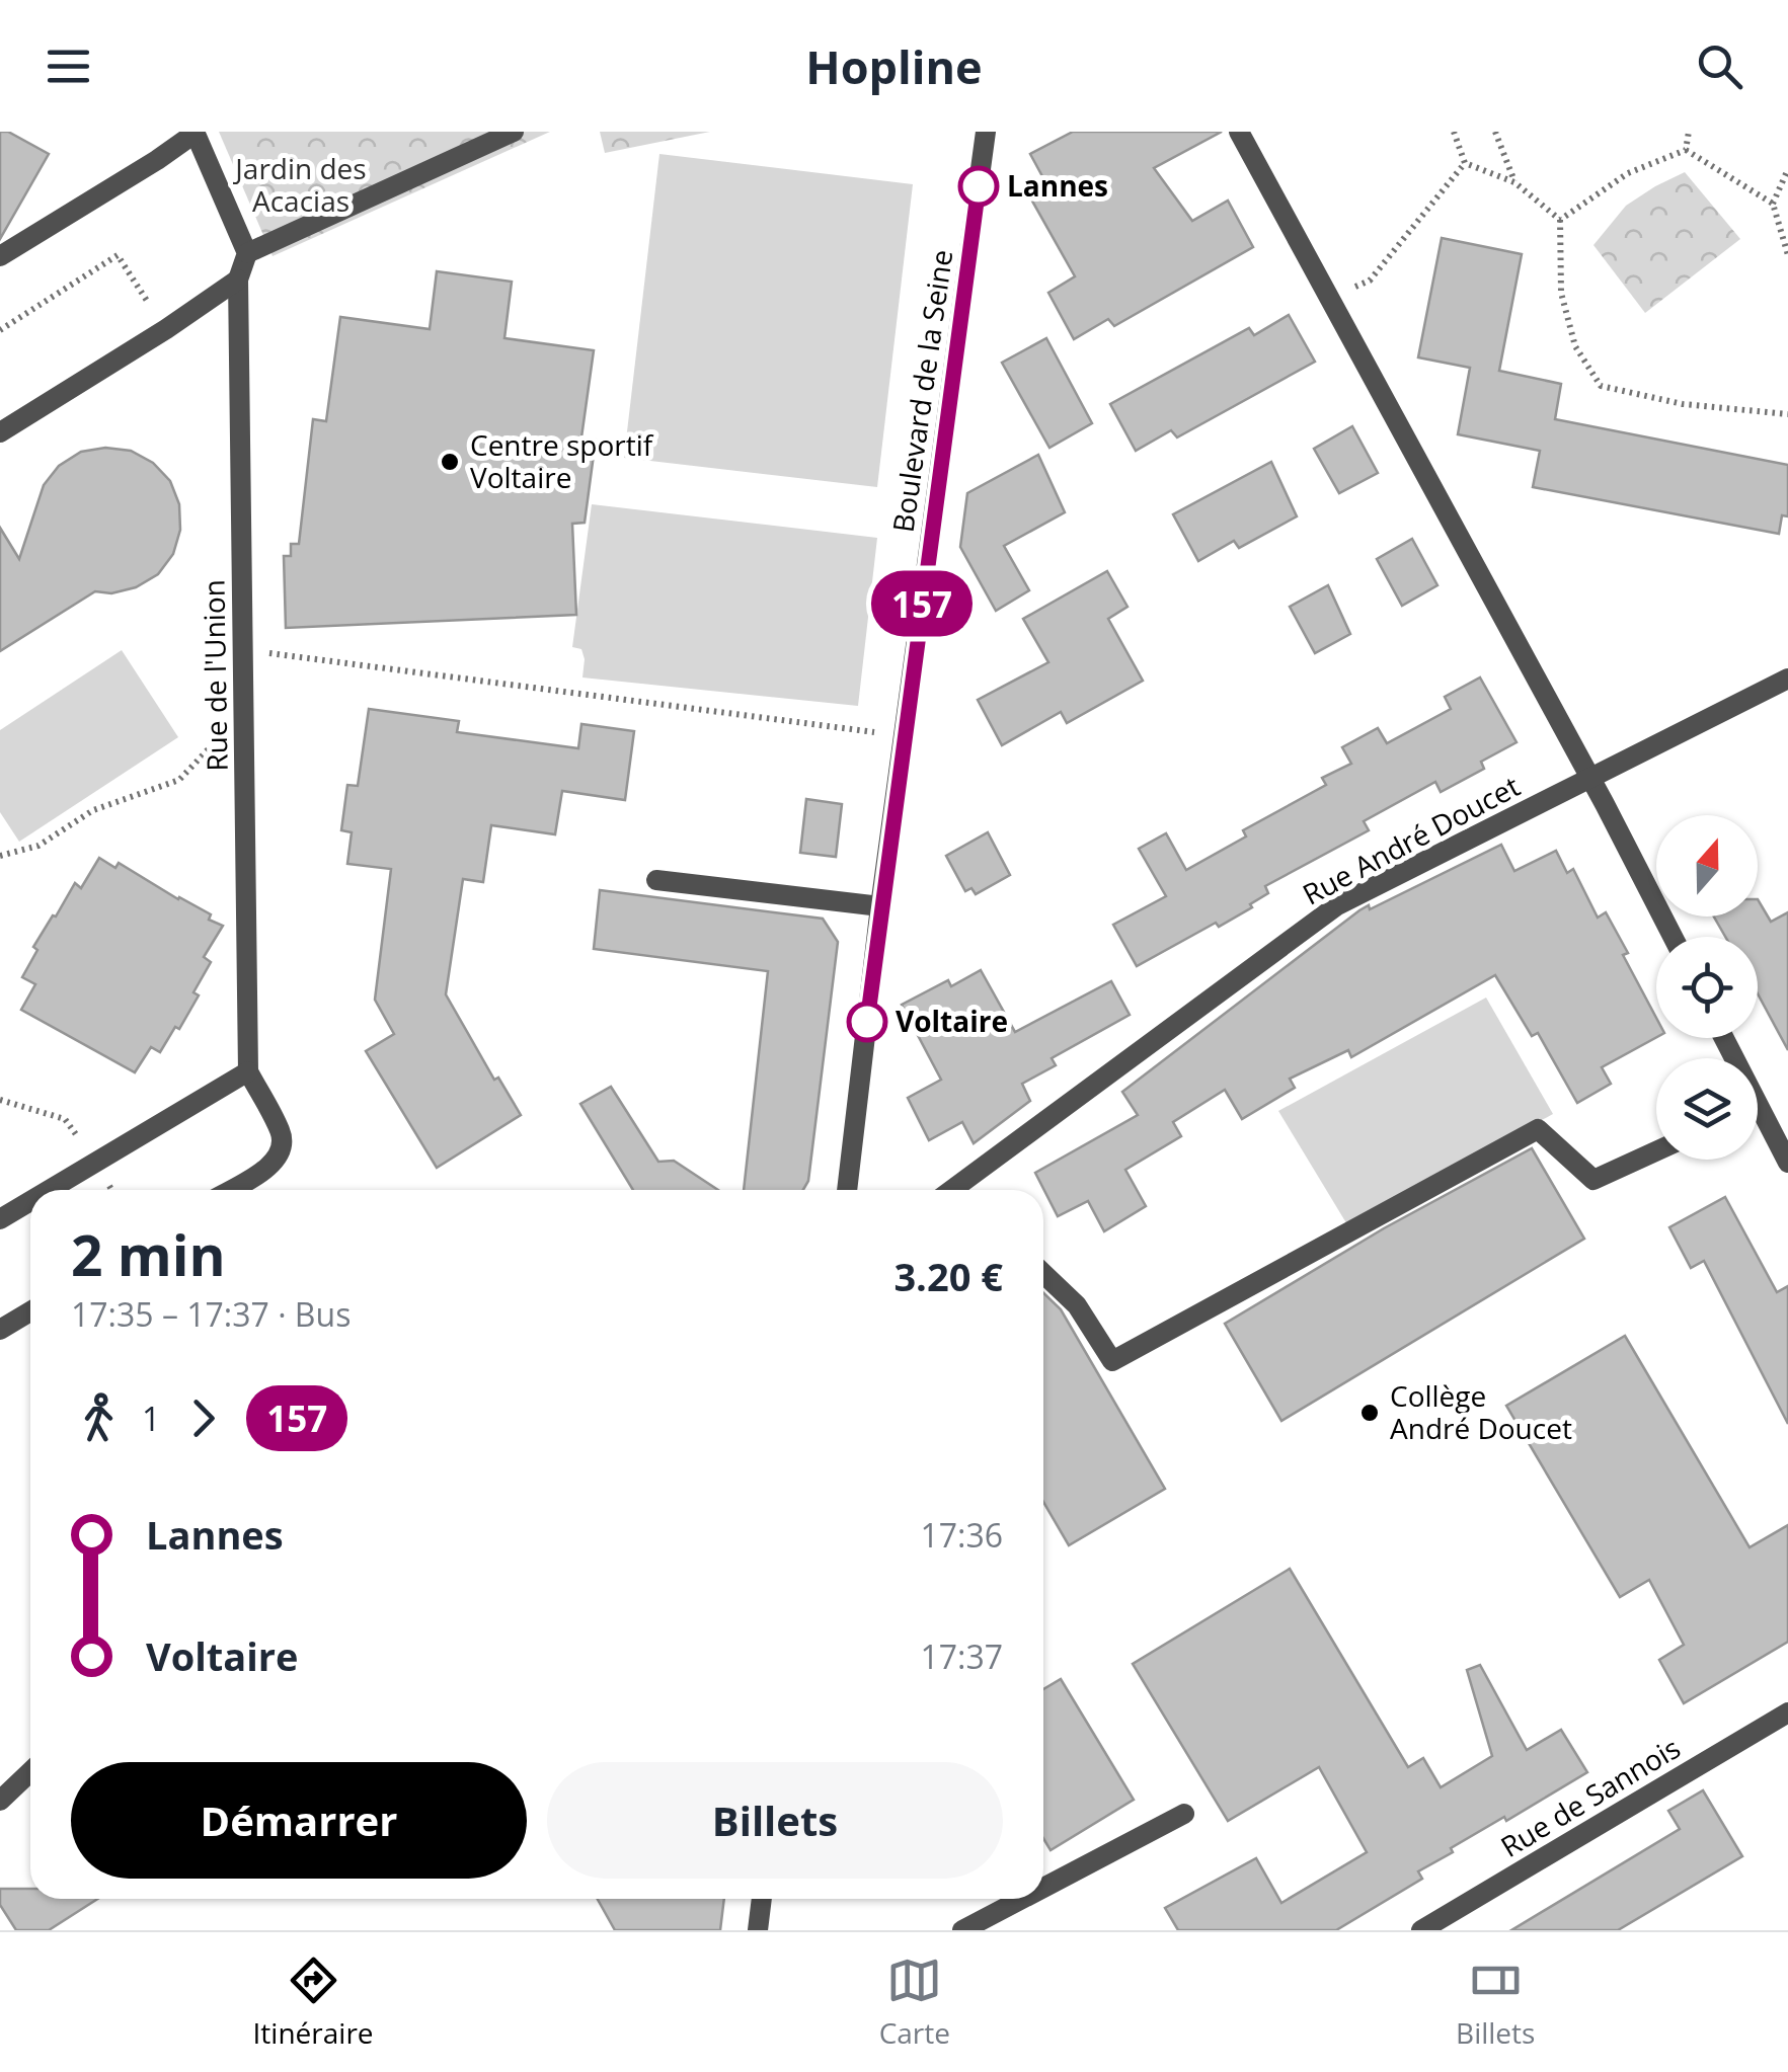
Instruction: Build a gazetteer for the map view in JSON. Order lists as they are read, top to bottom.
{
  "streets": {
    "street": [
      "Boulevard de la Seine",
      "Rue de l'Union",
      "Rue André Doucet",
      "Rue de Sannois"
    ]
  },
  "parks": ["Jardin des Acacias"],
  "places": [
    "Lannes",
    "Centre sportif Voltaire",
    "Voltaire",
    "Collège André Doucet"
  ],
  "lines": ["bus line 157"],
  "north": "top",
  "page": {
    "header": "Hopline",
    "on_map": "157",
    "heading": ["2 min", "17:35 – 17:37 · Bus", "3.20 €"],
    "legs": ["1", "157"],
    "list": [
      {
        "name": "Lannes",
        "value": "17:36"
      },
      {
        "name": "Voltaire",
        "value": "17:37"
      }
    ],
    "buttons": ["Démarrer", "Billets"],
    "tabs": ["Itinéraire", "Carte", "Billets"]
  }
}
